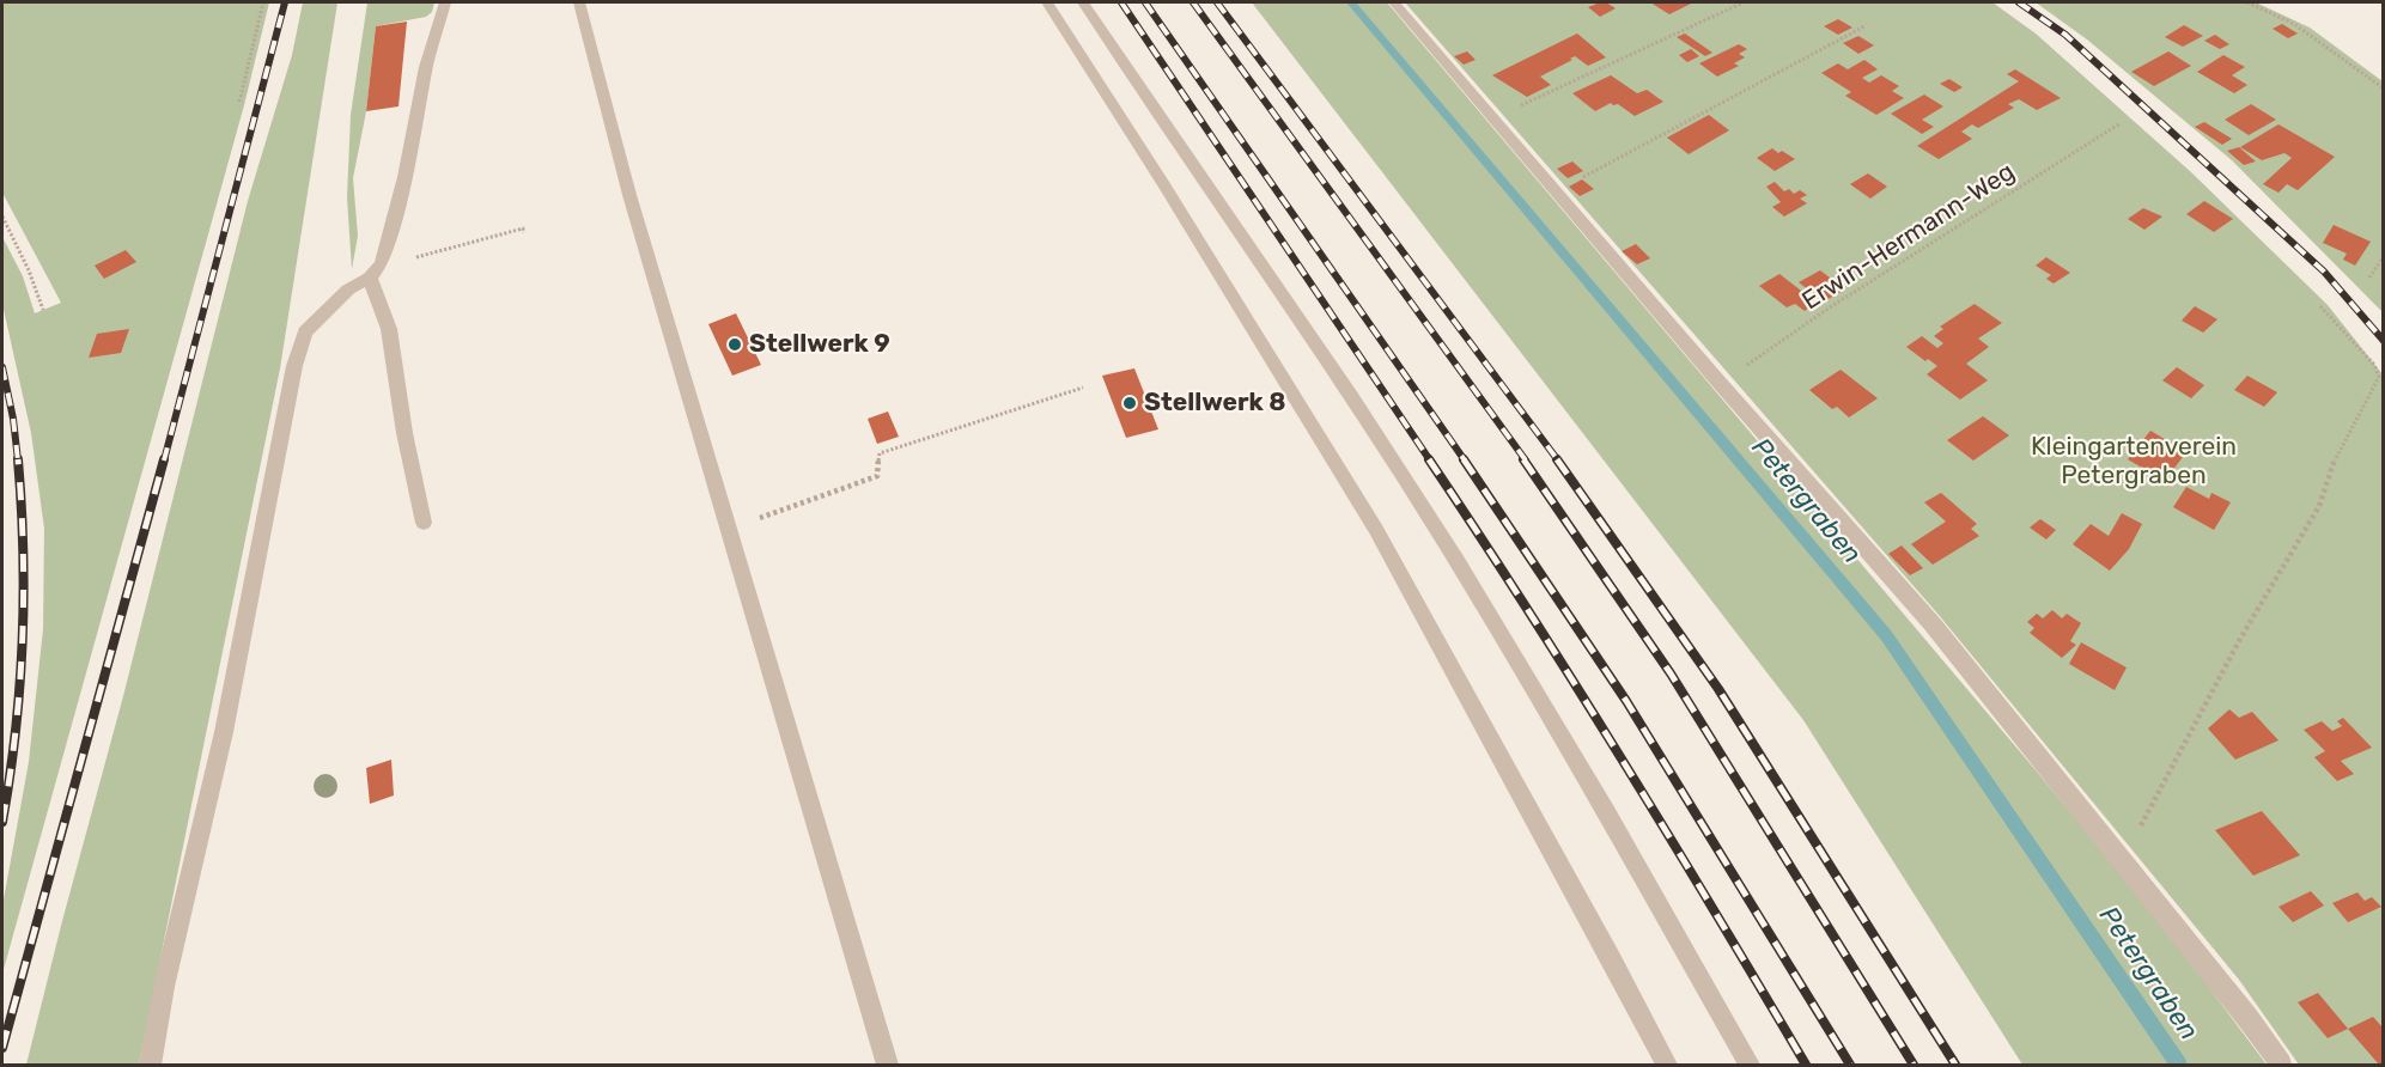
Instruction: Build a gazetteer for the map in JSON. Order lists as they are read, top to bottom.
{
  "streets": {
    "path": ["Erwin-Hermann-Weg"]
  },
  "water": ["Petergraben"],
  "parks": ["Kleingartenverein Petergraben"],
  "places": ["Stellwerk 9", "Stellwerk 8"]
}
